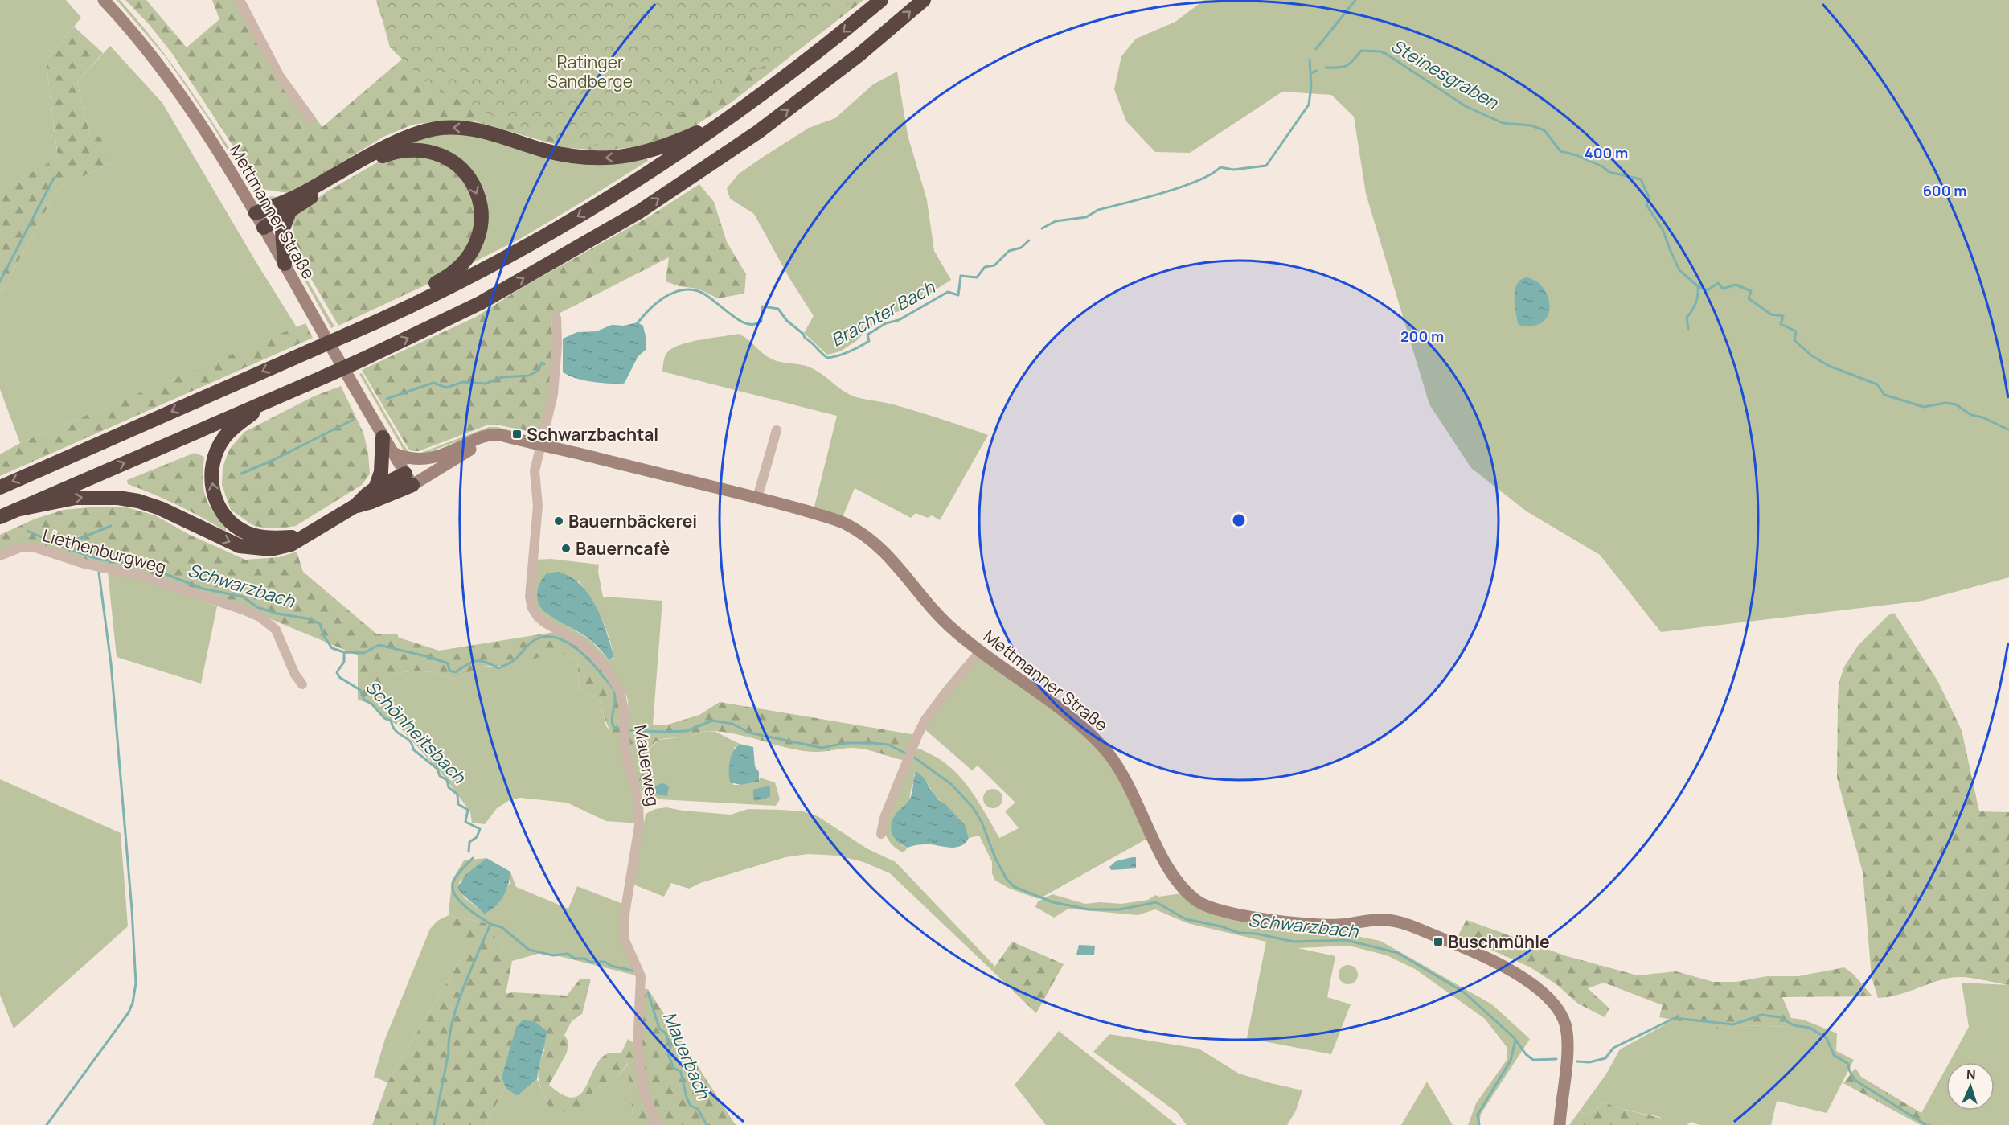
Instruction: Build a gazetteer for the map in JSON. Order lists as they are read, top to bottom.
{
  "streets": {
    "main road": ["Mettmanner Straße"],
    "street": ["Liethenburgweg", "Mauerweg"]
  },
  "crossings": [
    ["Mettmanner Straße", "Mauerweg"]
  ],
  "water": [
    "Steinesgraben",
    "Brachter Bach",
    "Schwarzbach",
    "Schönheitsbach",
    "Mauerbach"
  ],
  "parks": ["Ratinger Sandberge"],
  "places": {
    "transit": ["Schwarzbachtal", "Buschmühle"],
    "other": ["Bauernbäckerei", "Bauerncafè"]
  },
  "north": "top",
  "rings": ["400 m", "600 m", "200 m"]
}
